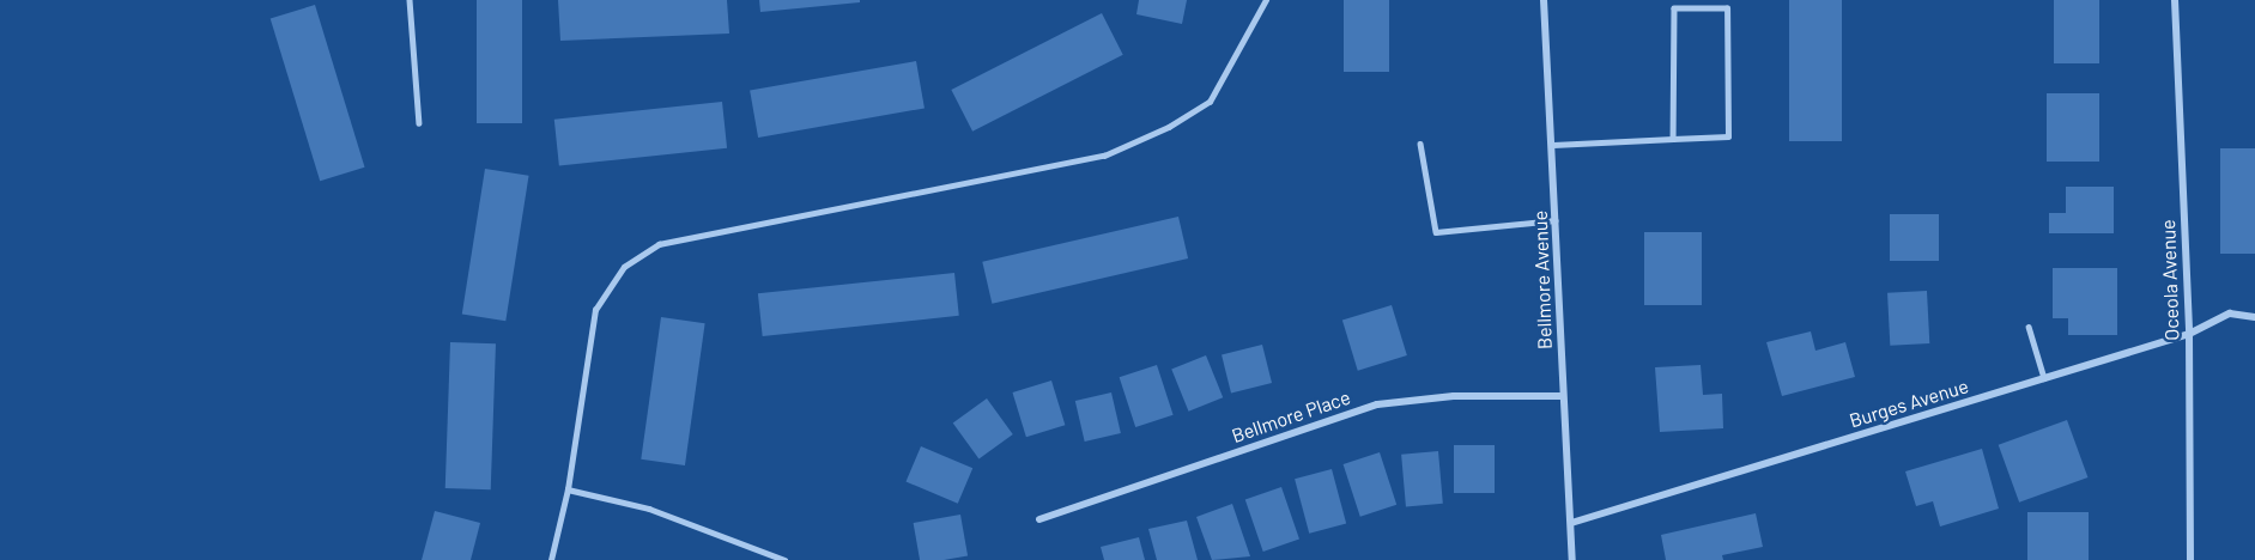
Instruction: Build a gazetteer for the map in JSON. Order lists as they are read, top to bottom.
{
  "streets": {
    "street": [
      "Bellmore Avenue",
      "Oceola Avenue",
      "Burges Avenue",
      "Bellmore Place"
    ]
  },
  "crossings": [
    ["Bellmore Avenue", "Burges Avenue"],
    ["Bellmore Avenue", "Bellmore Place"],
    ["Oceola Avenue", "Burges Avenue"]
  ]
}
